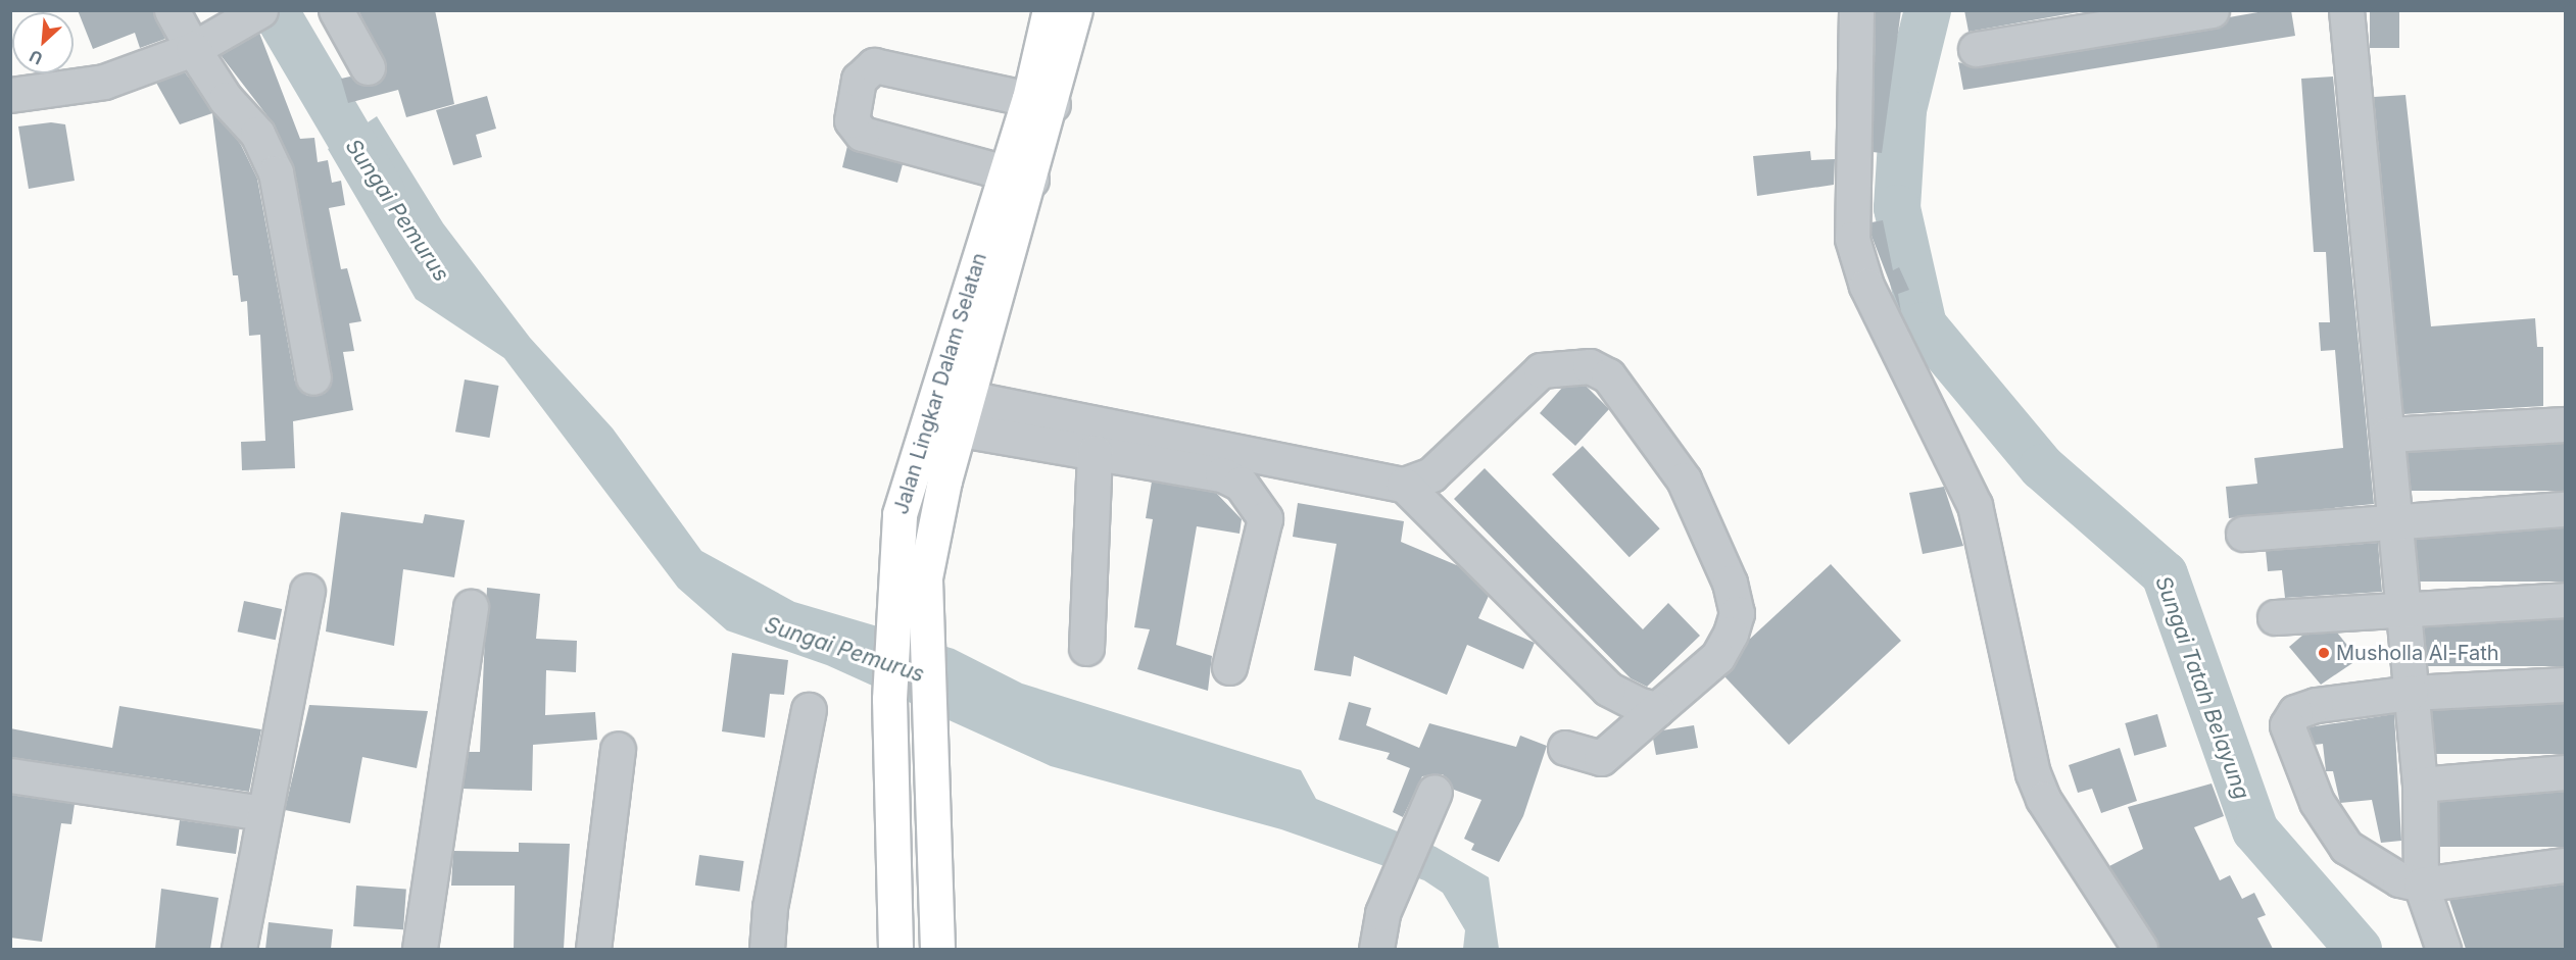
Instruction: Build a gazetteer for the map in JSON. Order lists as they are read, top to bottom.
{
  "streets": {
    "main road": ["Jalan Lingkar Dalam Selatan"]
  },
  "water": ["Sungai Pemurus", "Sungai Tatah Belayung"],
  "places": ["Musholla Al-Fath"],
  "north": "bottom left"
}
